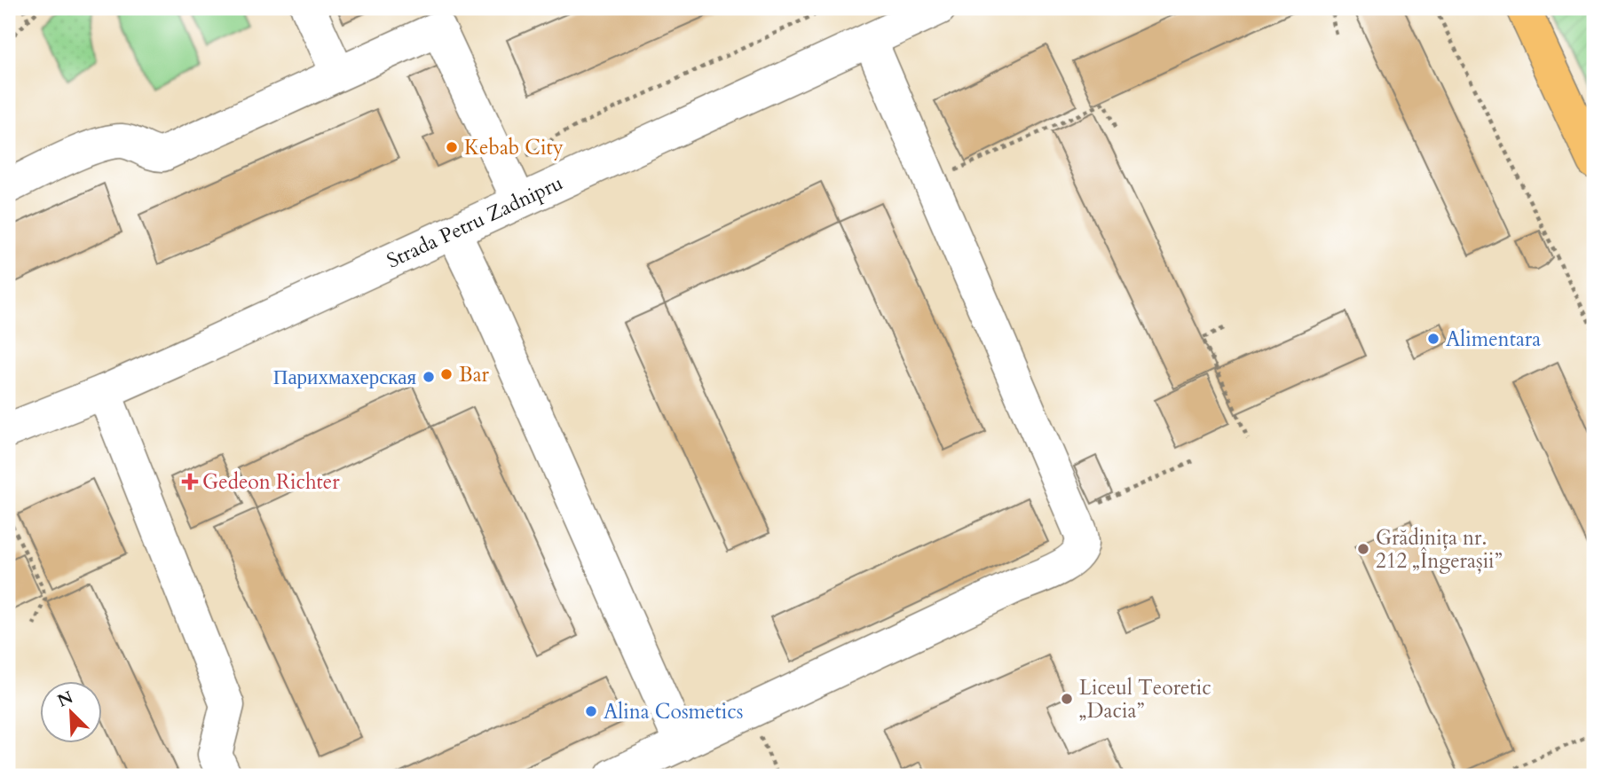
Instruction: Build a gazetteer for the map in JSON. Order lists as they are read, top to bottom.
{
  "streets": {
    "street": ["Strada Petru Zadnipru"]
  },
  "places": {
    "other": [
      "Kebab City",
      "Alimentara",
      "Bar",
      "Парихмахерская",
      "Grădinița nr. 212 „Îngerașii”",
      "Liceul Teoretic „Dacia”",
      "Alina Cosmetics"
    ],
    "health": ["Gedeon Richter"]
  },
  "north": "top left"
}
